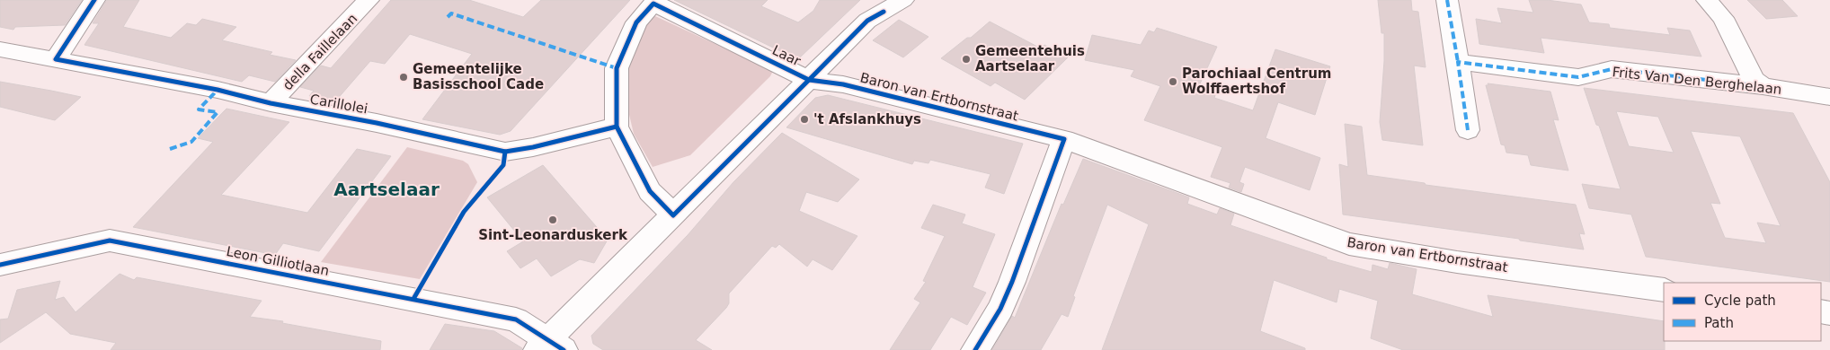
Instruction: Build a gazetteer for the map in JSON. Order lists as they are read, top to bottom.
{
  "streets": {
    "street": [
      "della Faillelaan",
      "Laar",
      "Frits Van Den Berghelaan",
      "Baron van Ertbornstraat",
      "Carillolei",
      "Leon Gilliotlaan"
    ]
  },
  "crossings": [
    ["della Faillelaan", "Carillolei"],
    ["Laar", "Baron van Ertbornstraat"],
    ["Laar", "Carillolei"],
    ["Laar", "Leon Gilliotlaan"]
  ],
  "districts": ["Aartselaar"],
  "places": [
    "Gemeentehuis Aartselaar",
    "Gemeentelijke Basisschool Cade",
    "Parochiaal Centrum Wolffaertshof",
    "'t Afslankhuys",
    "Sint-Leonarduskerk"
  ],
  "legend": ["Cycle path", "Path"]
}
